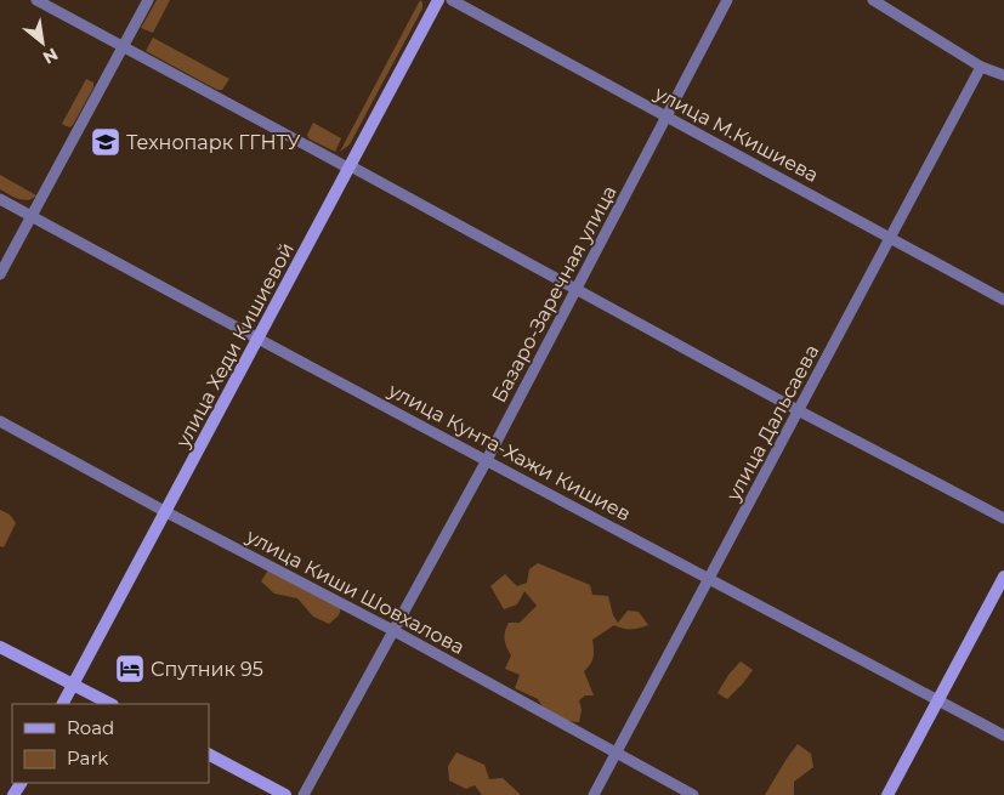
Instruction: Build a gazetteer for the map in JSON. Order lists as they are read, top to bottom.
{
  "streets": {
    "main road": ["улица Хеди Кишиевой"],
    "street": [
      "улица М.Кишиева",
      "Базаро-Заречная улица",
      "улица Дальсаева",
      "улица Кунта-Хажи Кишиев",
      "улица Киши Шовхалова"
    ]
  },
  "crossings": [
    ["улица М.Кишиева", "Базаро-Заречная улица"],
    ["улица М.Кишиева", "улица Дальсаева"],
    ["Базаро-Заречная улица", "улица Кунта-Хажи Кишиев"],
    ["Базаро-Заречная улица", "улица Киши Шовхалова"],
    ["улица Хеди Кишиевой", "улица Кунта-Хажи Кишиев"],
    ["улица Хеди Кишиевой", "улица Киши Шовхалова"],
    ["улица Дальсаева", "улица Кунта-Хажи Кишиев"],
    ["улица Дальсаева", "улица Киши Шовхалова"]
  ],
  "places": {
    "school or university": ["Технопарк ГГНТУ"],
    "hotel": ["Спутник 95"]
  },
  "legend": ["Road", "Park"],
  "north": "bottom right"
}
